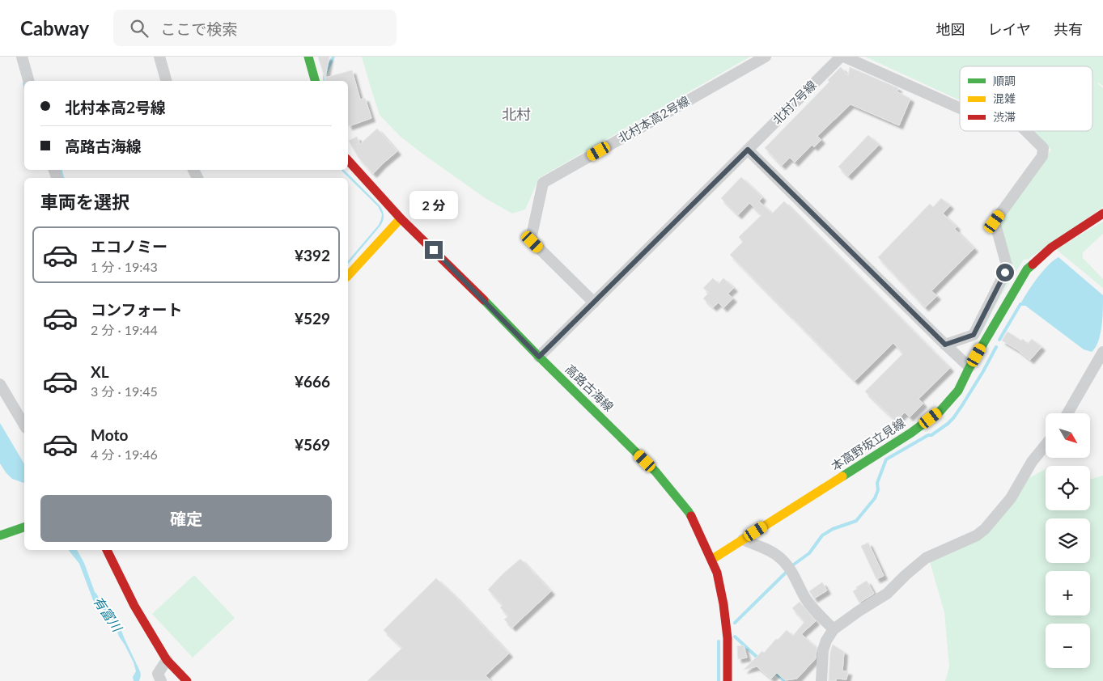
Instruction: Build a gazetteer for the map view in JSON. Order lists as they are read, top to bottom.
{
  "streets": {
    "street": [
      "北村7号線",
      "北村本高2号線",
      "高路古海線",
      "本高野坂立見線"
    ]
  },
  "crossings": [
    ["北村7号線", "北村本高2号線"],
    ["北村7号線", "高路古海線"],
    ["高路古海線", "本高野坂立見線"]
  ],
  "districts": ["北村"],
  "water": ["有富川"],
  "legend": ["順調", "混雑", "渋滞"],
  "north": "bottom right",
  "page": {
    "header": "Cabway",
    "search": "ここで検索",
    "nav": ["地図", "レイヤ", "共有"],
    "banner": ["北村本高2号線", "高路古海線"],
    "heading": "車両を選択",
    "bubble": "2 分",
    "list": [
      {
        "name": "エコノミー",
        "note": "1 分 · 19:43",
        "value": "¥392"
      },
      {
        "name": "コンフォート",
        "note": "2 分 · 19:44",
        "value": "¥529"
      },
      {
        "name": "XL",
        "note": "3 分 · 19:45",
        "value": "¥666"
      },
      {
        "name": "Moto",
        "note": "4 分 · 19:46",
        "value": "¥569"
      }
    ],
    "map_buttons": ["+", "−"],
    "buttons": "確定"
  }
}
